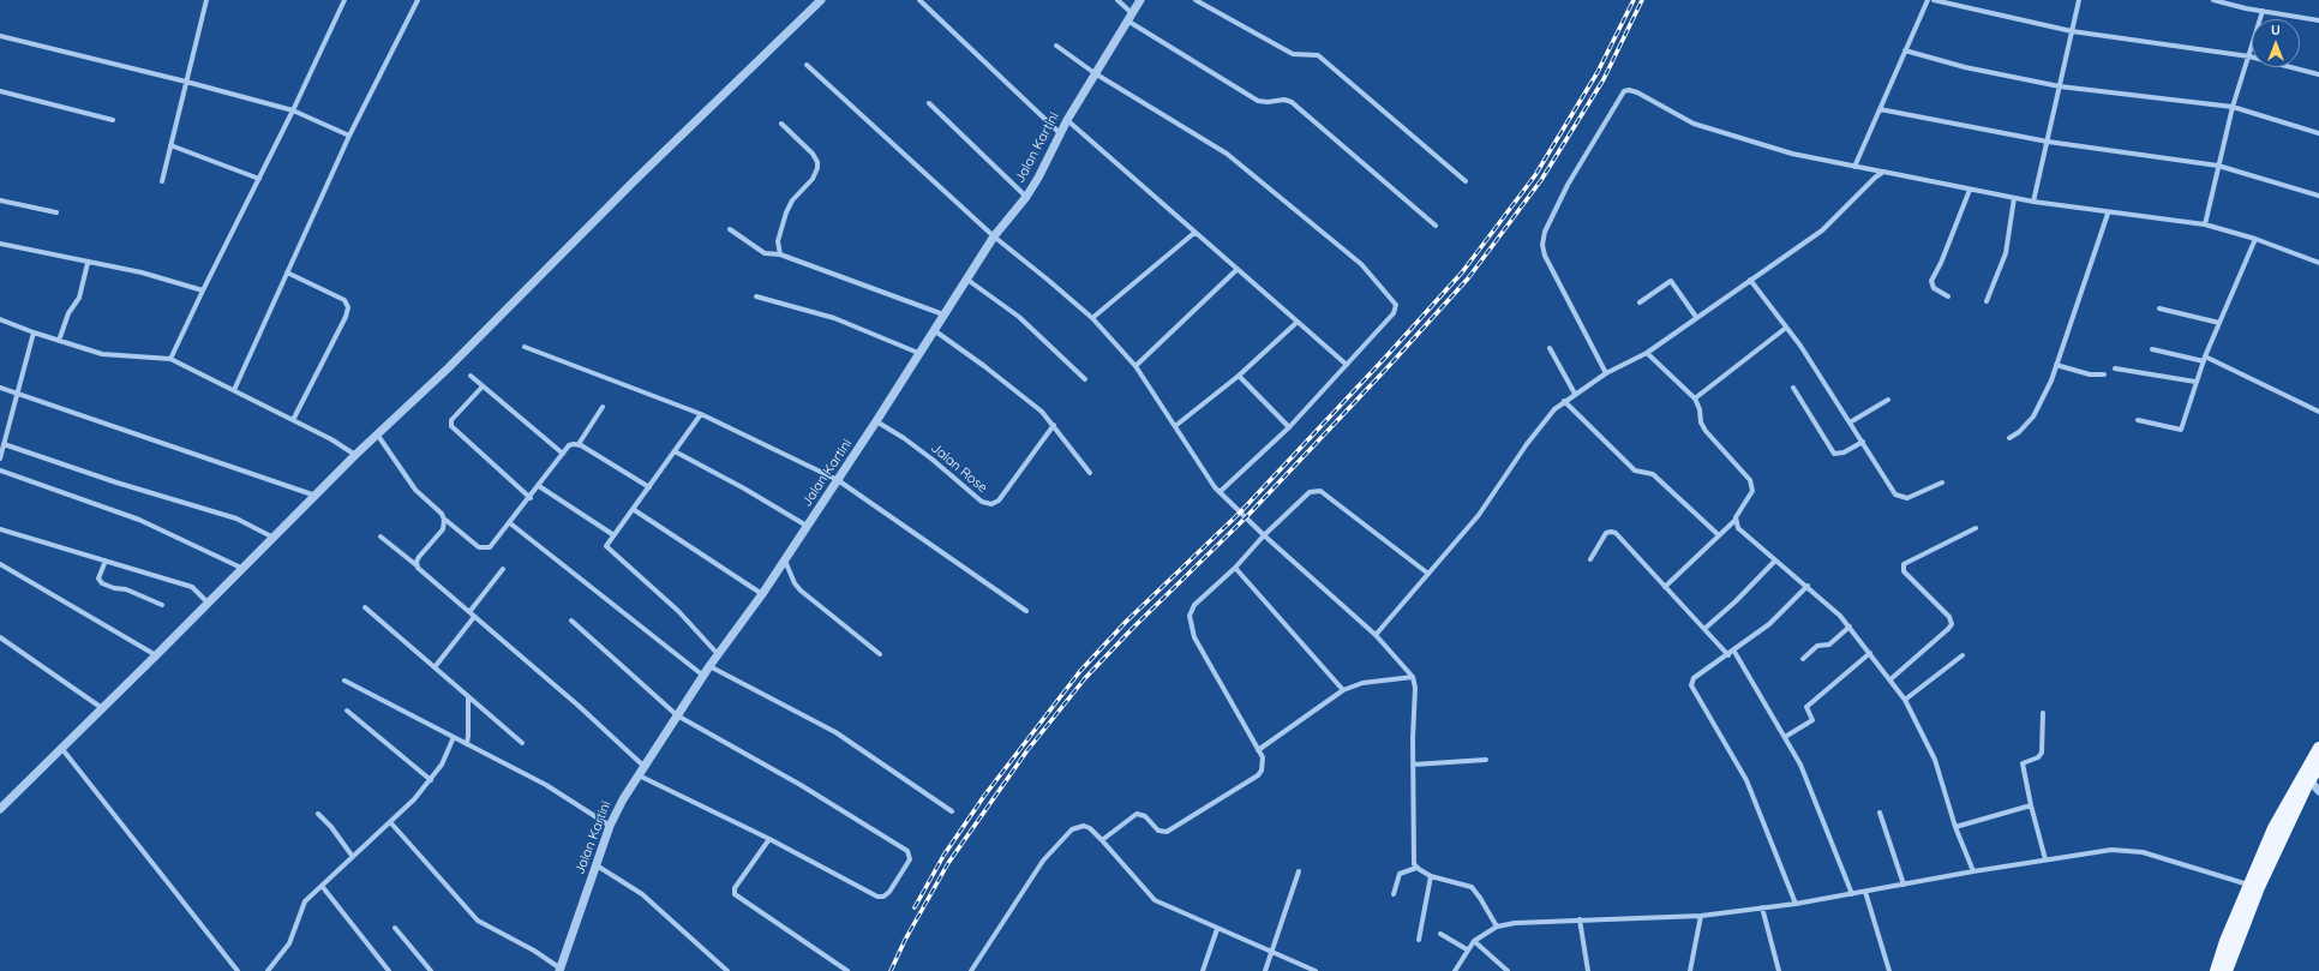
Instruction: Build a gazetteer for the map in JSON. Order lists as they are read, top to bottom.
{
  "streets": {
    "street": ["Jalan Kartini", "Jalan Rose"]
  },
  "crossings": [
    ["Jalan Kartini", "Jalan Rose"]
  ],
  "north": "top"
}
